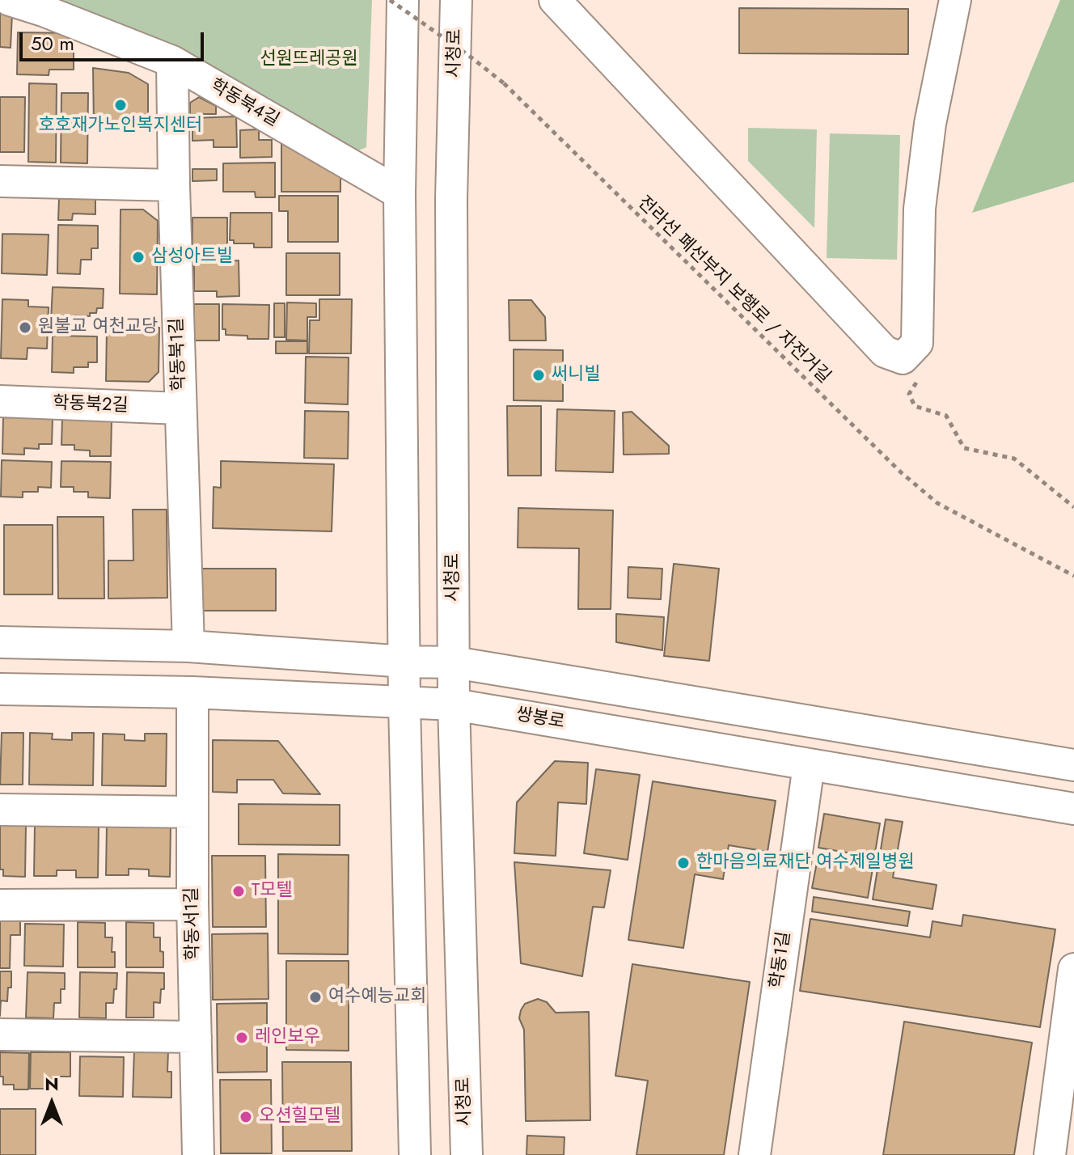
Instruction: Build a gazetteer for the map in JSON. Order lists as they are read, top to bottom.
{
  "streets": {
    "street": [
      "시청로",
      "학동북4길",
      "학동북1길",
      "학동북2길",
      "쌍봉로",
      "학동서1길",
      "학동1길"
    ],
    "path": ["전라선 폐선부지 보행로 / 자전거길"]
  },
  "crossings": [
    ["시청로", "쌍봉로"],
    ["학동북4길", "학동북1길"],
    ["학동북1길", "학동북2길"],
    ["쌍봉로", "학동서1길"],
    ["쌍봉로", "학동1길"]
  ],
  "parks": ["선원뜨레공원"],
  "places": [
    "호호재가노인복지센터",
    "삼성아트빌",
    "원불교 여천교당",
    "써니빌",
    "한마음의료재단 여수제일병원",
    "T모텔",
    "여수예능교회",
    "레인보우",
    "오션힐모텔"
  ],
  "scale_bar": "50 m",
  "north": "top"
}
